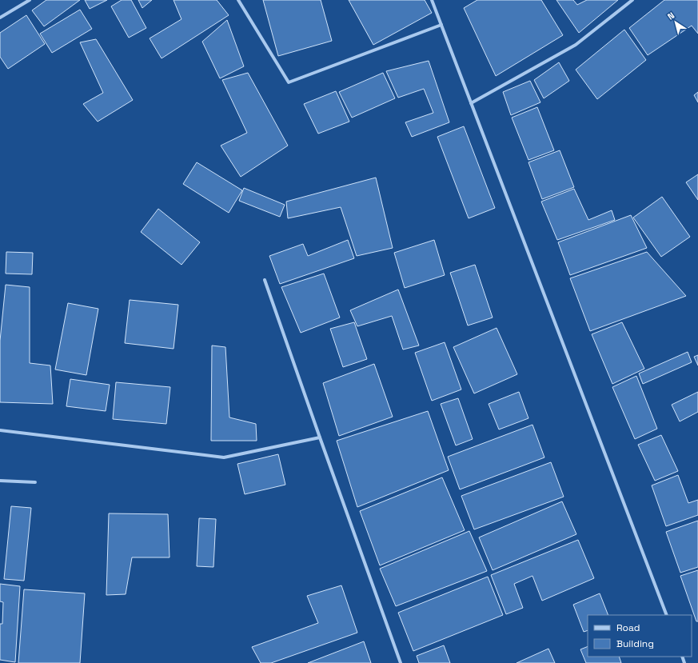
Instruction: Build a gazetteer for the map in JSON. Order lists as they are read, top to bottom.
{
  "legend": ["Road", "Building"],
  "north": "top left"
}
